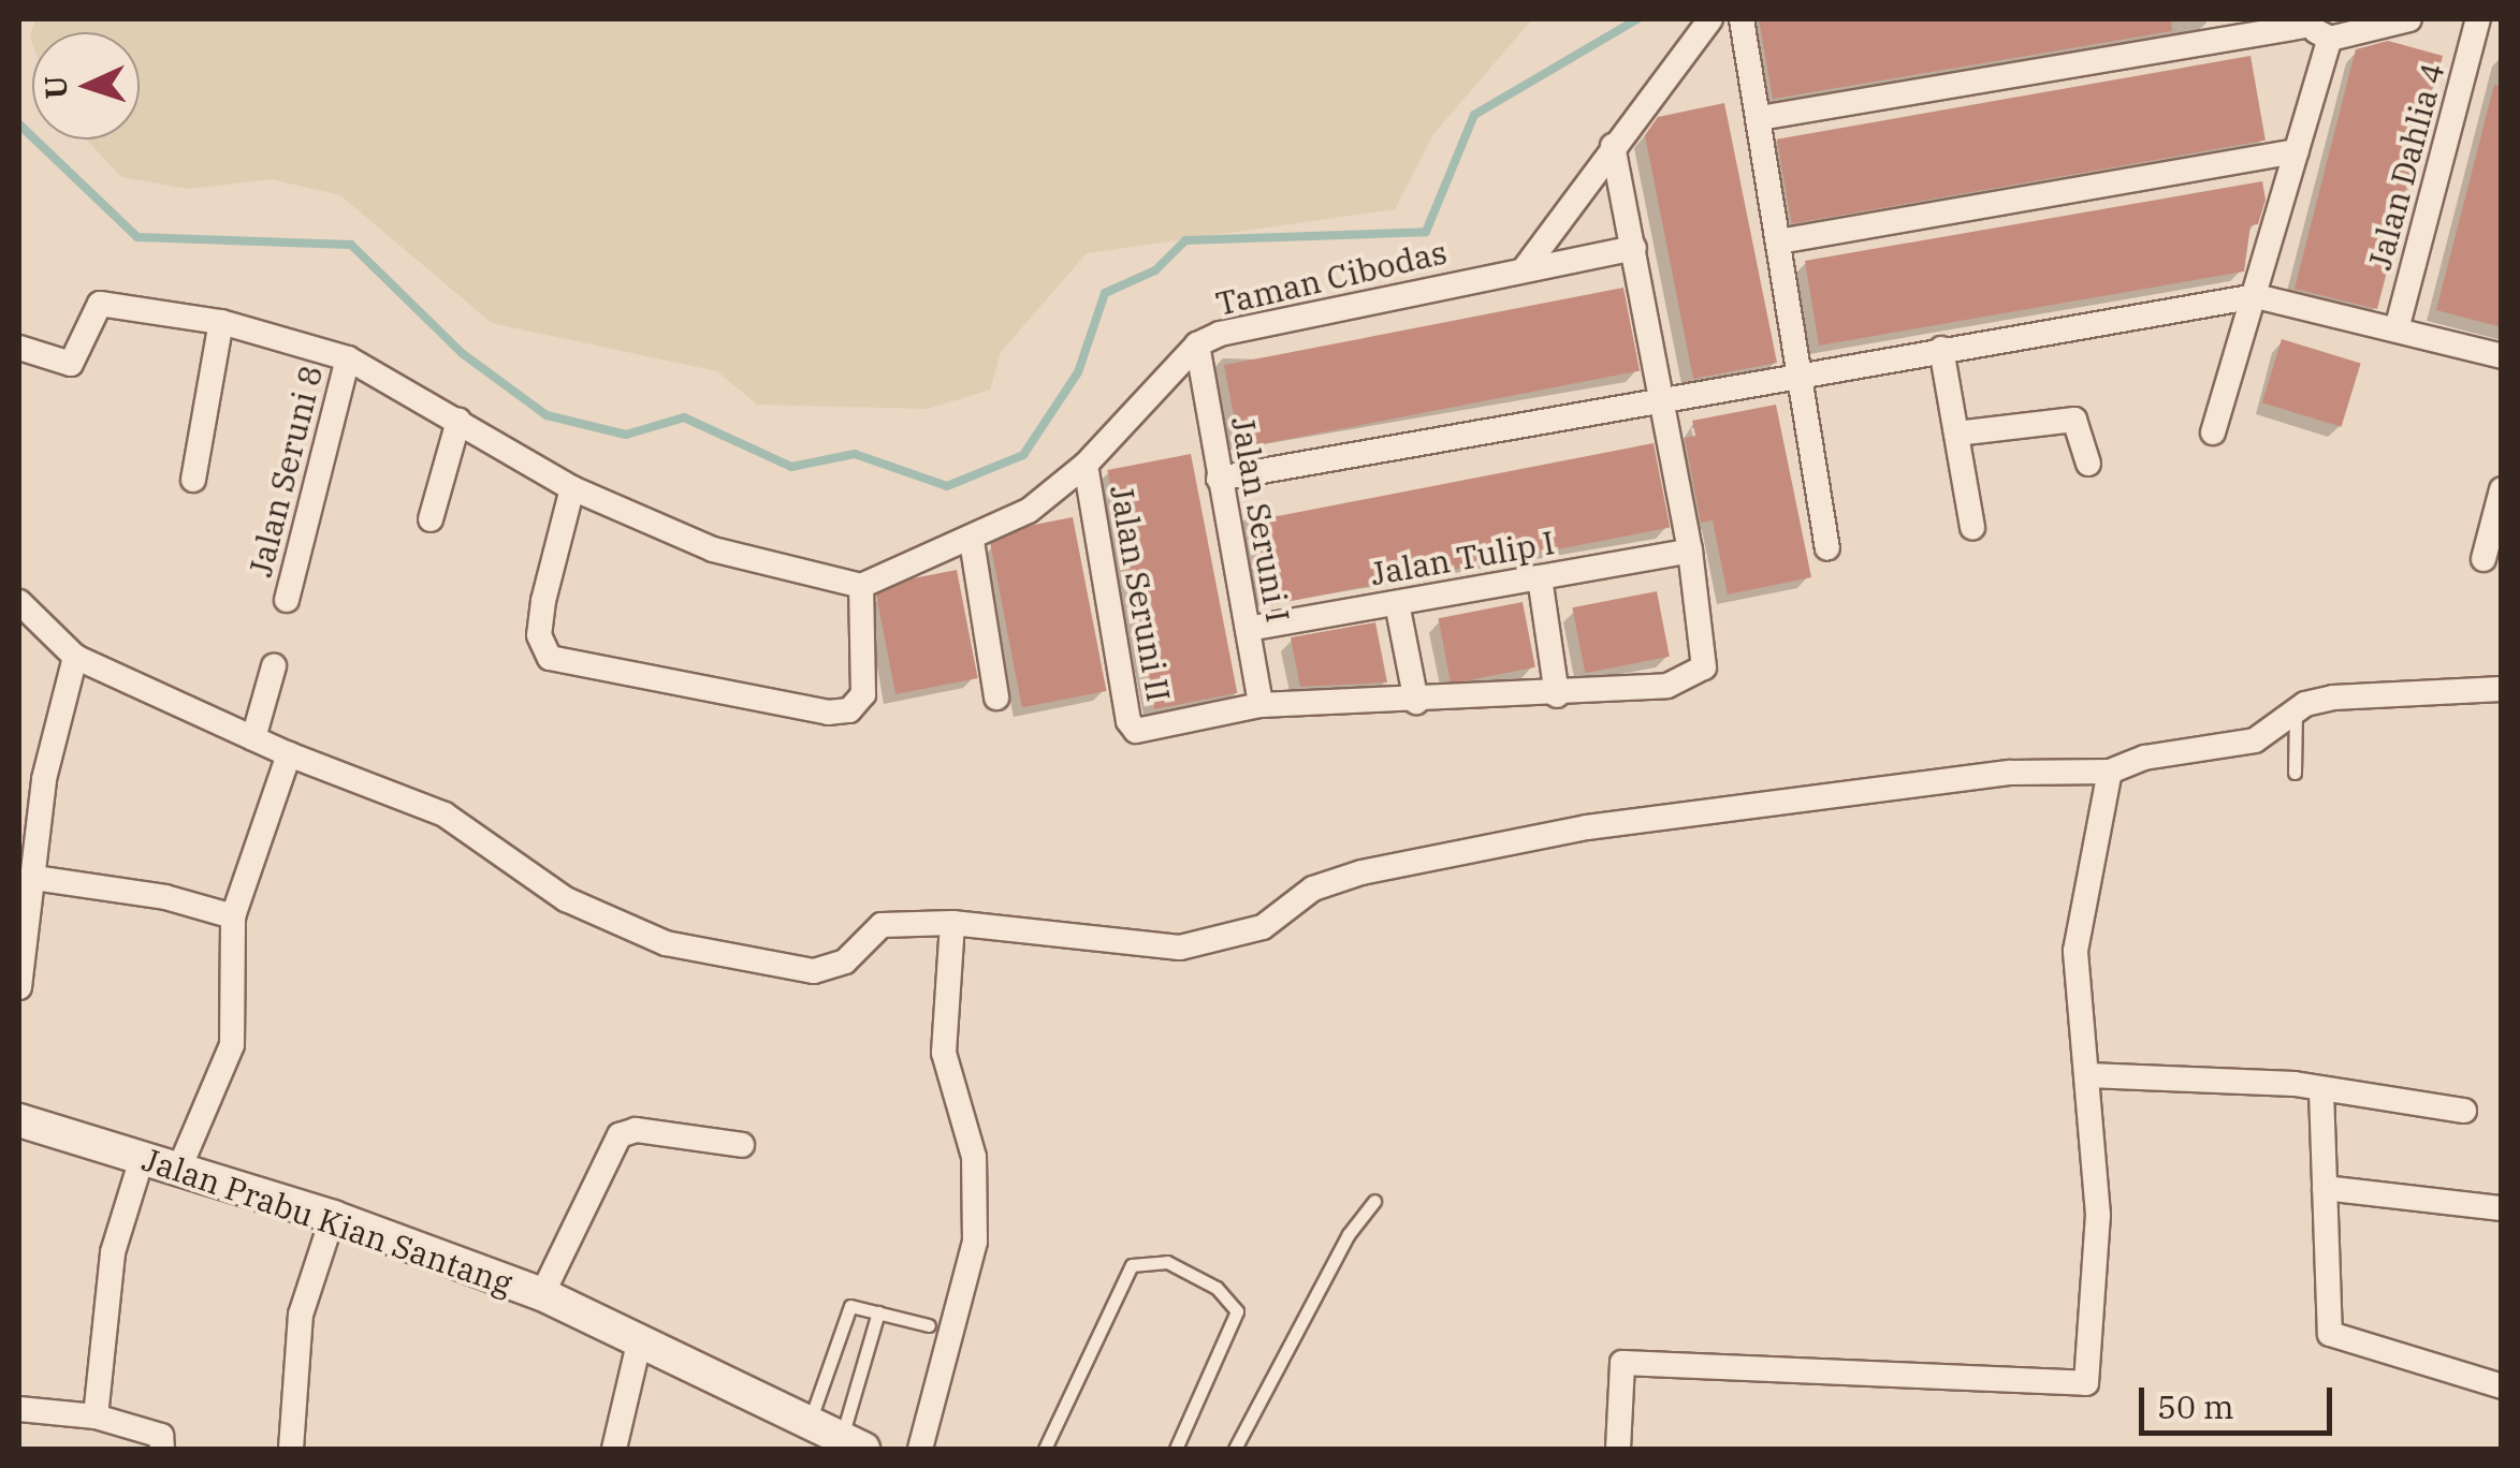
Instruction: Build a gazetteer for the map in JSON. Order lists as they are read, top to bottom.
{
  "streets": {
    "main road": ["Jalan Prabu Kian Santang"],
    "street": [
      "Jalan Dahlia 4",
      "Taman Cibodas",
      "Jalan Seruni 8",
      "Jalan Seruni I",
      "Jalan Tulip I",
      "Jalan Seruni II"
    ]
  },
  "crossings": [
    ["Taman Cibodas", "Jalan Seruni I"],
    ["Taman Cibodas", "Jalan Seruni II"],
    ["Jalan Seruni I", "Jalan Tulip I"],
    ["Jalan Seruni I", "Jalan Seruni II"]
  ],
  "scale_bar": "50 m",
  "north": "left"
}
